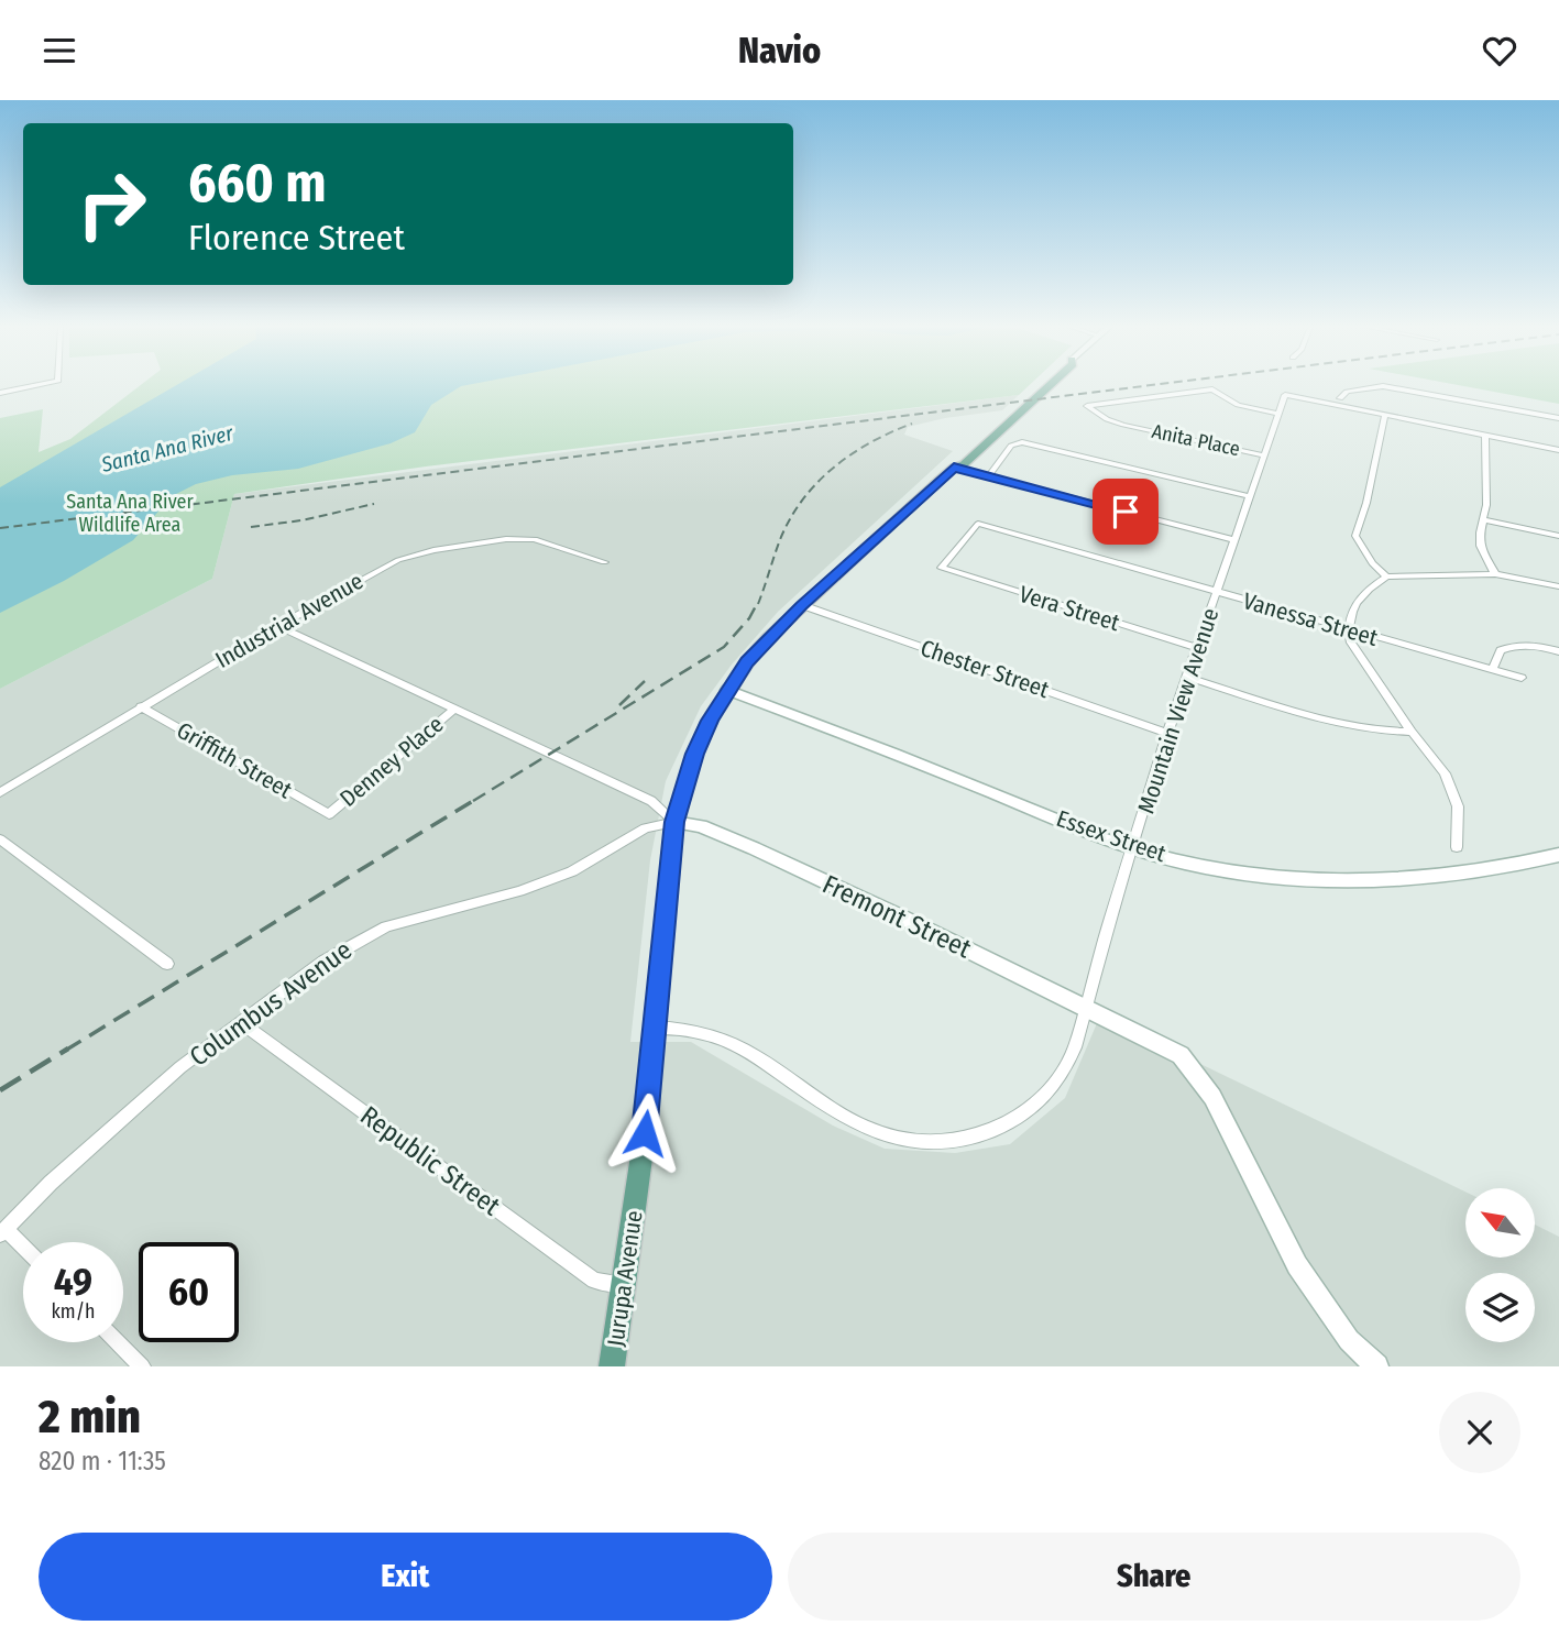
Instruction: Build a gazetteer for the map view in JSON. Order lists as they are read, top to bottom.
{
  "streets": {
    "main road": ["Jurupa Avenue"],
    "street": [
      "Anita Place",
      "Vera Street",
      "Vanessa Street",
      "Industrial Avenue",
      "Chester Street",
      "Mountain View Avenue",
      "Griffith Street",
      "Denney Place",
      "Essex Street",
      "Fremont Street",
      "Columbus Avenue",
      "Republic Street"
    ]
  },
  "crossings": [
    ["Anita Place", "Mountain View Avenue"],
    ["Vera Street", "Vanessa Street"],
    ["Vera Street", "Mountain View Avenue"],
    ["Vanessa Street", "Mountain View Avenue"],
    ["Industrial Avenue", "Griffith Street"],
    ["Industrial Avenue", "Fremont Street"],
    ["Chester Street", "Mountain View Avenue"],
    ["Chester Street", "Jurupa Avenue"],
    ["Mountain View Avenue", "Essex Street"],
    ["Mountain View Avenue", "Fremont Street"],
    ["Mountain View Avenue", "Jurupa Avenue"],
    ["Griffith Street", "Denney Place"],
    ["Denney Place", "Fremont Street"],
    ["Essex Street", "Jurupa Avenue"],
    ["Fremont Street", "Columbus Avenue"],
    ["Fremont Street", "Jurupa Avenue"],
    ["Columbus Avenue", "Republic Street"],
    ["Columbus Avenue", "Jurupa Avenue"],
    ["Republic Street", "Jurupa Avenue"]
  ],
  "water": ["Santa Ana River"],
  "parks": ["Santa Ana River Wildlife Area"],
  "north": "top left",
  "page": {
    "header": "Navio",
    "turn": ["660 m", "Florence Street"],
    "speed": "49 km/h",
    "limit": "60",
    "heading": ["2 min", "820 m · 11:35"],
    "buttons": ["Exit", "Share"]
  }
}
